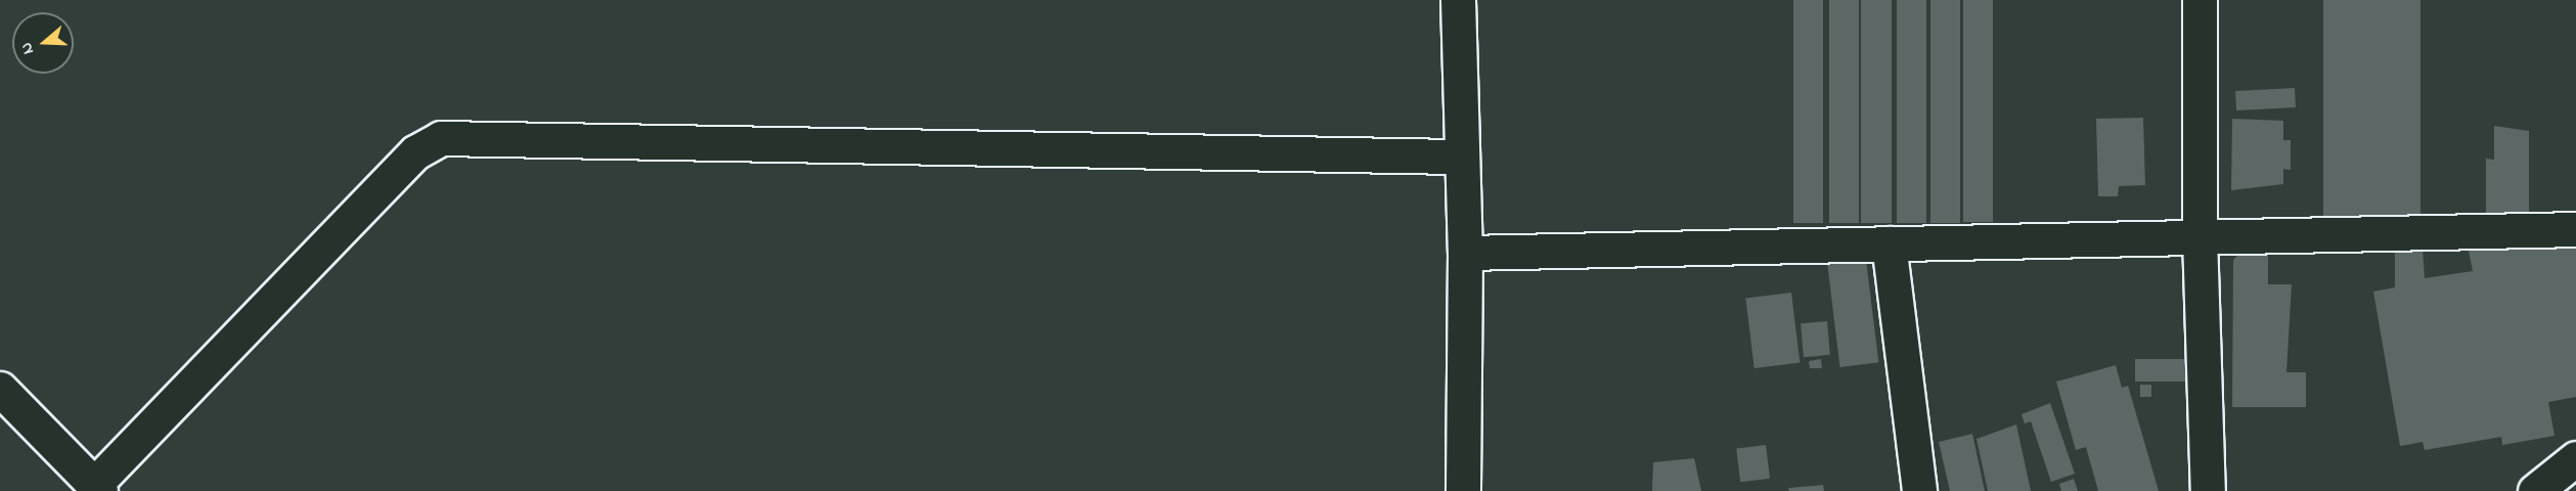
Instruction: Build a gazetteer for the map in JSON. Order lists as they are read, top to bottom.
{
  "north": "left"
}
